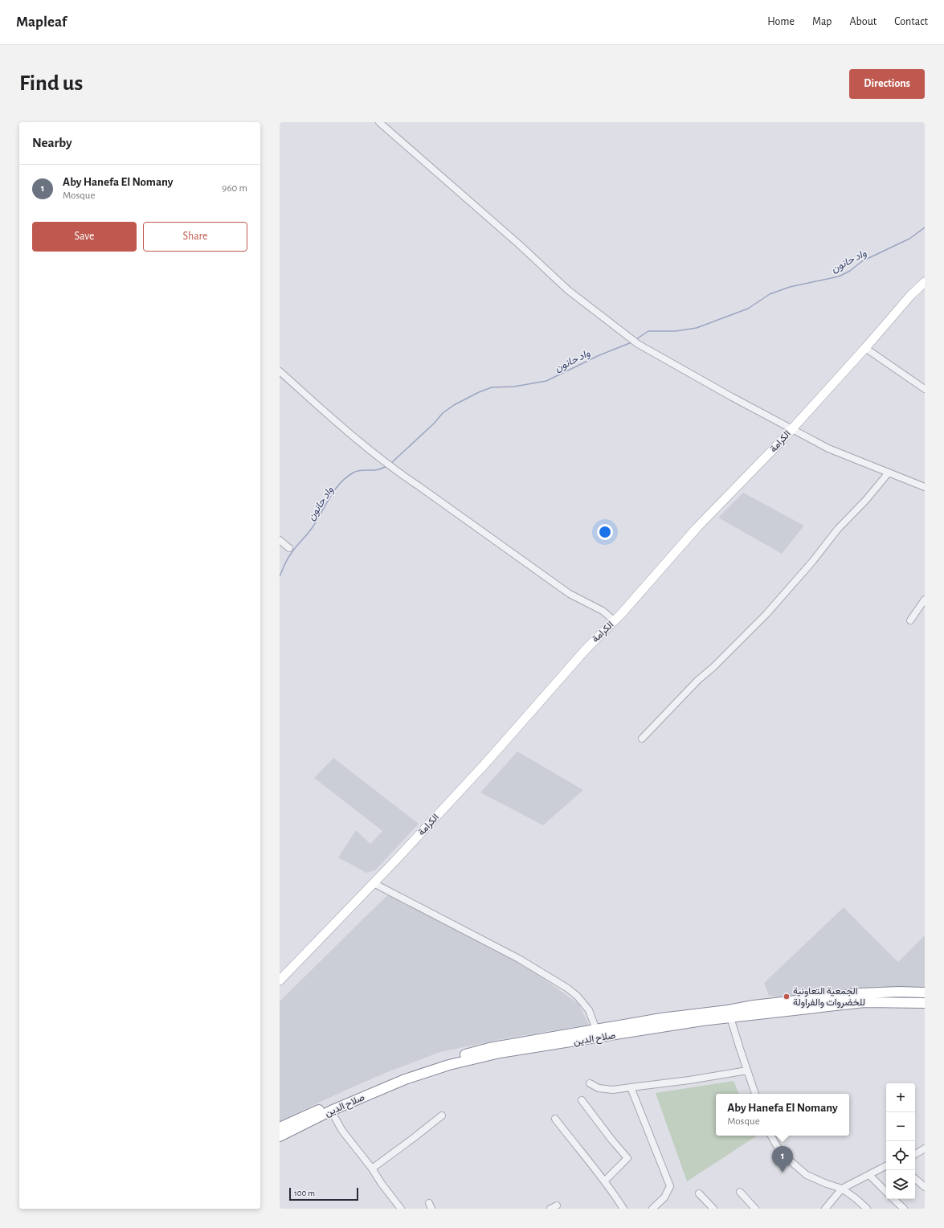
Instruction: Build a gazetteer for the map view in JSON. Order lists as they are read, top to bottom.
{
  "streets": {
    "highway": ["صلاح الدين"],
    "main road": ["الكرامة"]
  },
  "water": ["واد حانون"],
  "places": ["الجمعية التعاونية للخضروات والفراولة"],
  "scale_bar": "100 m",
  "page": {
    "header": "Mapleaf",
    "nav": [
      "Home",
      "Map",
      "About",
      "Contact"
    ],
    "buttons": [
      "Directions",
      ["Save", "Share"]
    ],
    "title": "Find us",
    "heading": "Nearby",
    "list": [
      {
        "mark": "1",
        "name": "Aby Hanefa El Nomany",
        "note": "Mosque",
        "value": "960 m"
      }
    ],
    "map_buttons": ["+", "−"],
    "popup": ["Aby Hanefa El Nomany", "Mosque"],
    "pins": "1",
    "scale": "100 m"
  }
}
